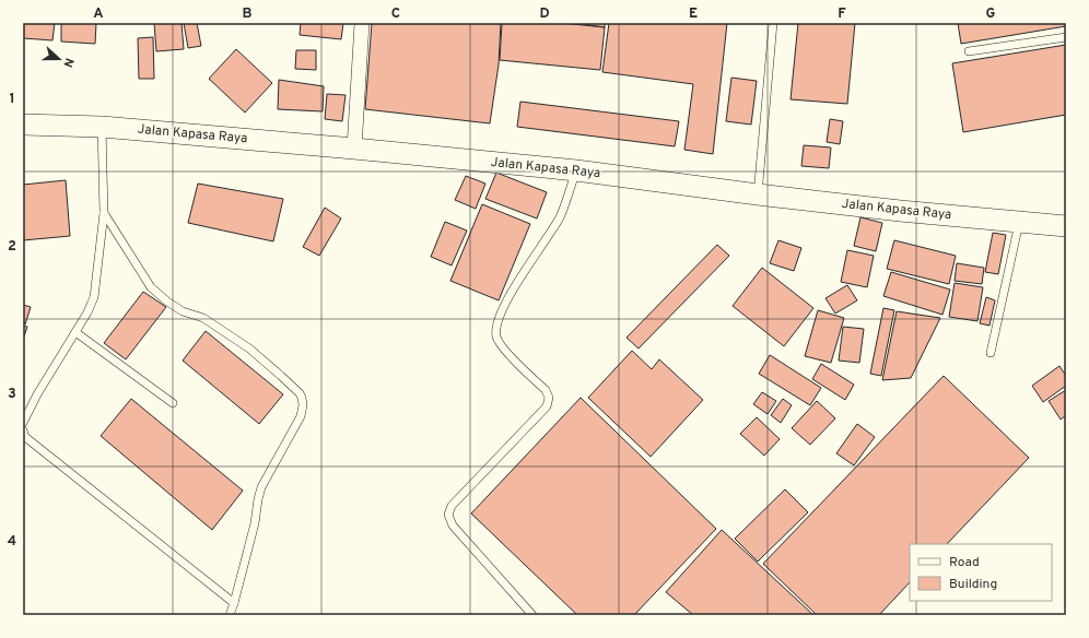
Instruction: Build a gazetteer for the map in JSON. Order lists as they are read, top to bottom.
{
  "streets": {
    "main road": ["Jalan Kapasa Raya"]
  },
  "legend": ["Road", "Building"],
  "north": "right",
  "grid": {
    "columns": [
      "A",
      "B",
      "C",
      "D",
      "E",
      "F",
      "G"
    ],
    "rows": [
      "1",
      "2",
      "3",
      "4"
    ]
  }
}
